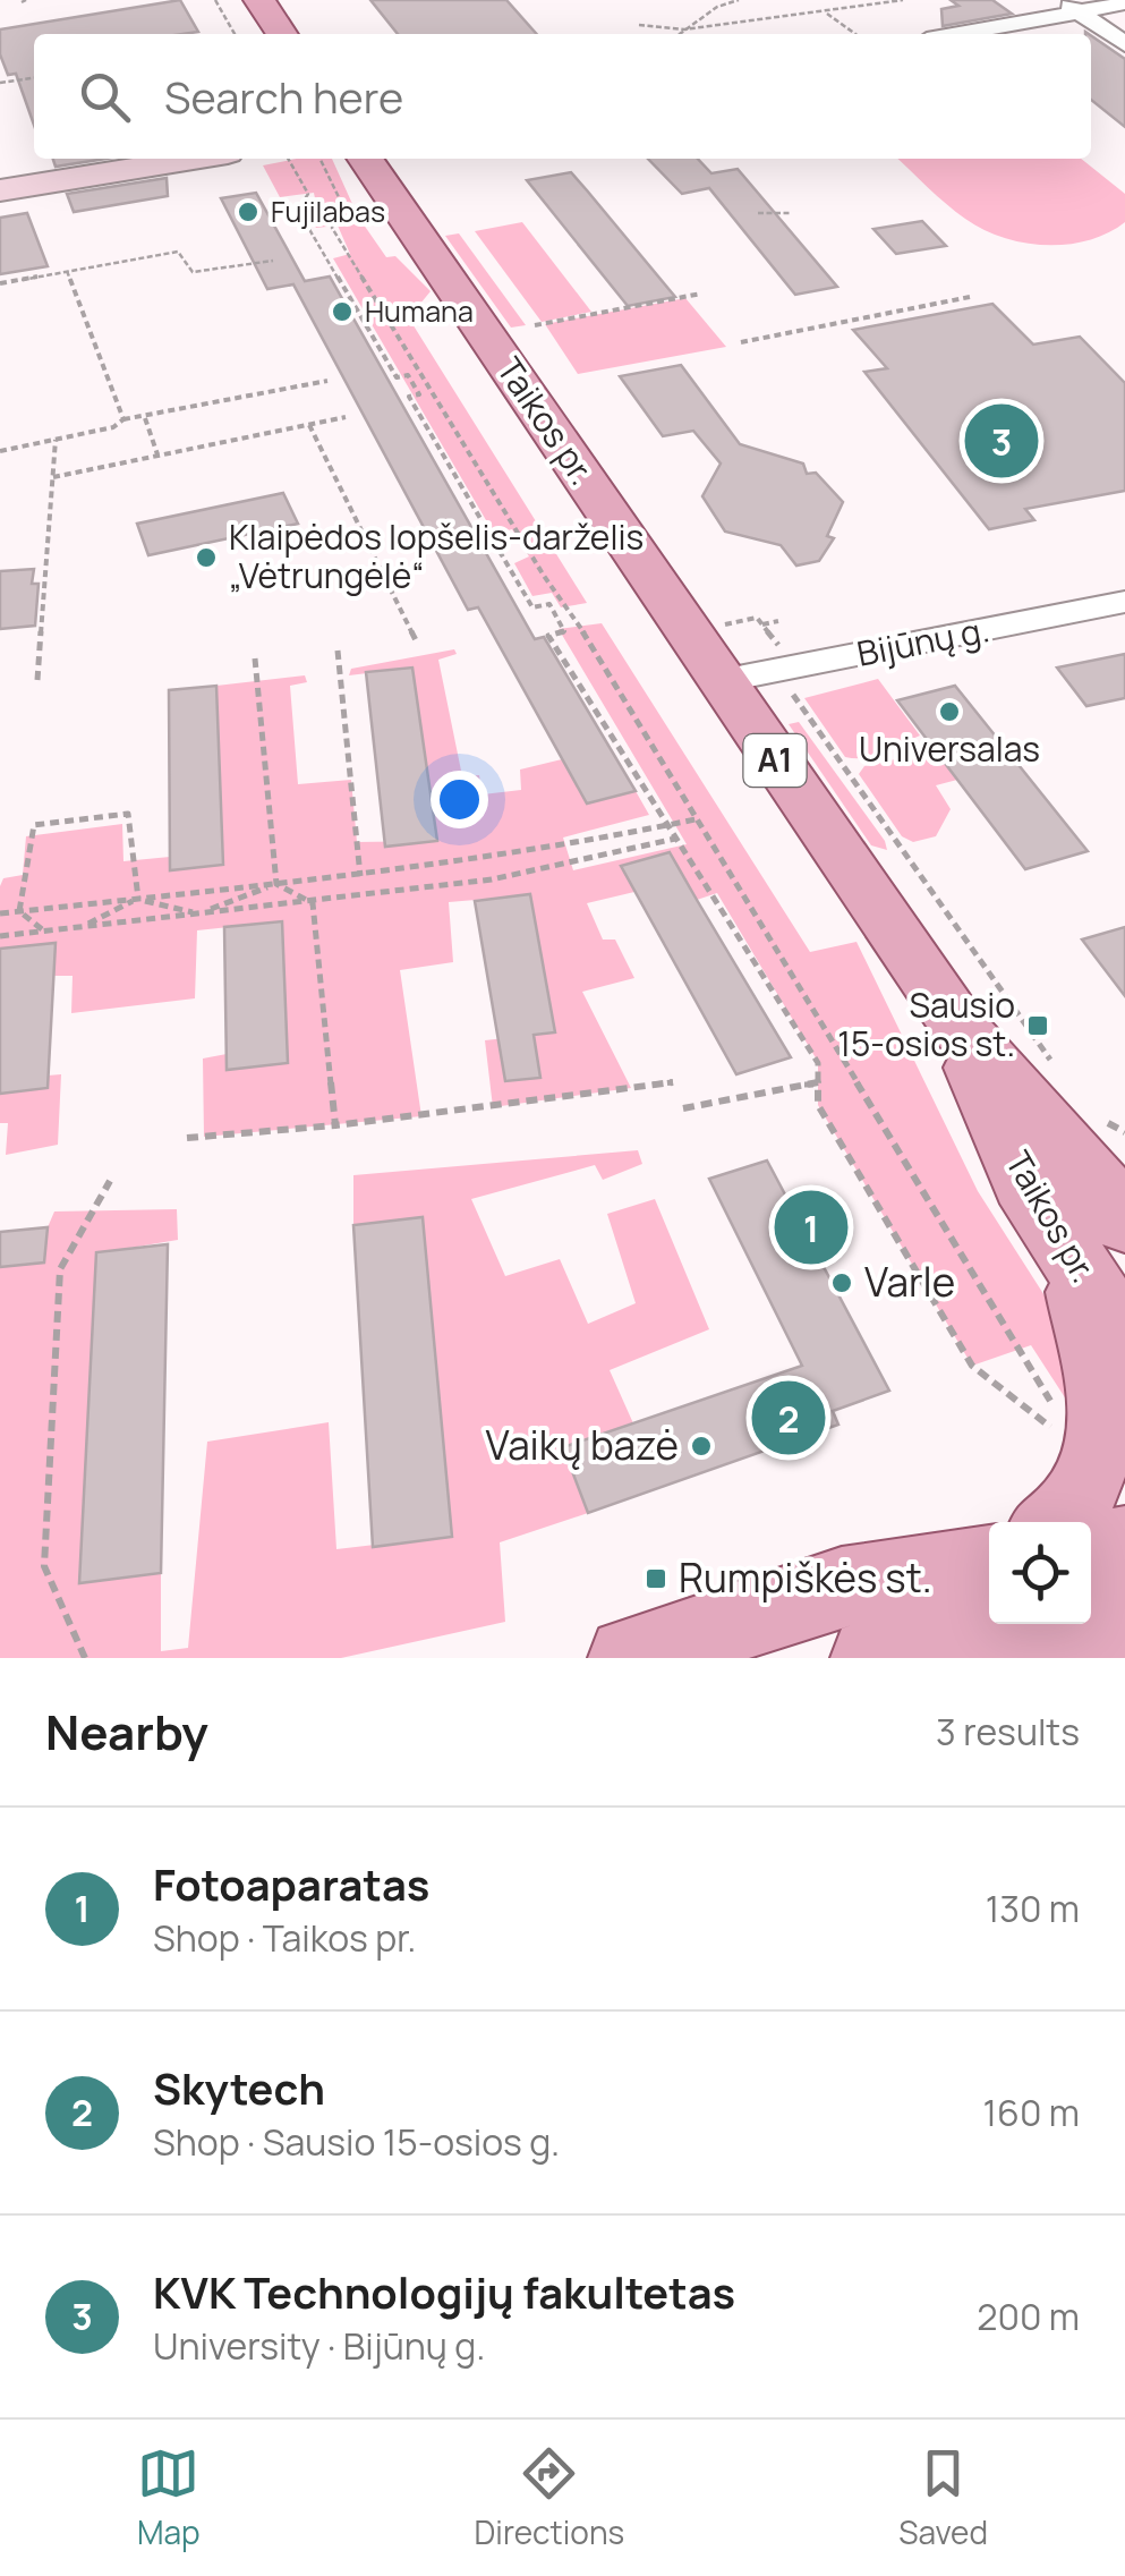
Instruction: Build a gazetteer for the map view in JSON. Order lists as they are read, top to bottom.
{
  "streets": {
    "main road": ["Taikos pr.", "A1"],
    "street": ["Bijūnų g."]
  },
  "crossings": [
    ["Taikos pr.", "Bijūnų g."]
  ],
  "places": {
    "other": [
      "Fujilabas",
      "Humana",
      "Klaipėdos lopšelis-darželis „Vėtrungėlė“",
      "Universalas",
      "Varle",
      "Vaikų bazė"
    ],
    "transit": ["Sausio 15-osios st.", "Rumpiškės st."]
  },
  "page": {
    "search": "Search here",
    "pins": ["3", "1", "2"],
    "heading": ["Nearby", "3 results"],
    "list": [
      {
        "mark": "1",
        "name": "Fotoaparatas",
        "note": "Shop · Taikos pr.",
        "value": "130 m"
      },
      {
        "mark": "2",
        "name": "Skytech",
        "note": "Shop · Sausio 15-osios g.",
        "value": "160 m"
      },
      {
        "mark": "3",
        "name": "KVK Technologijų fakultetas",
        "note": "University · Bijūnų g.",
        "value": "200 m"
      }
    ],
    "nav": ["Map", "Directions", "Saved"]
  }
}
